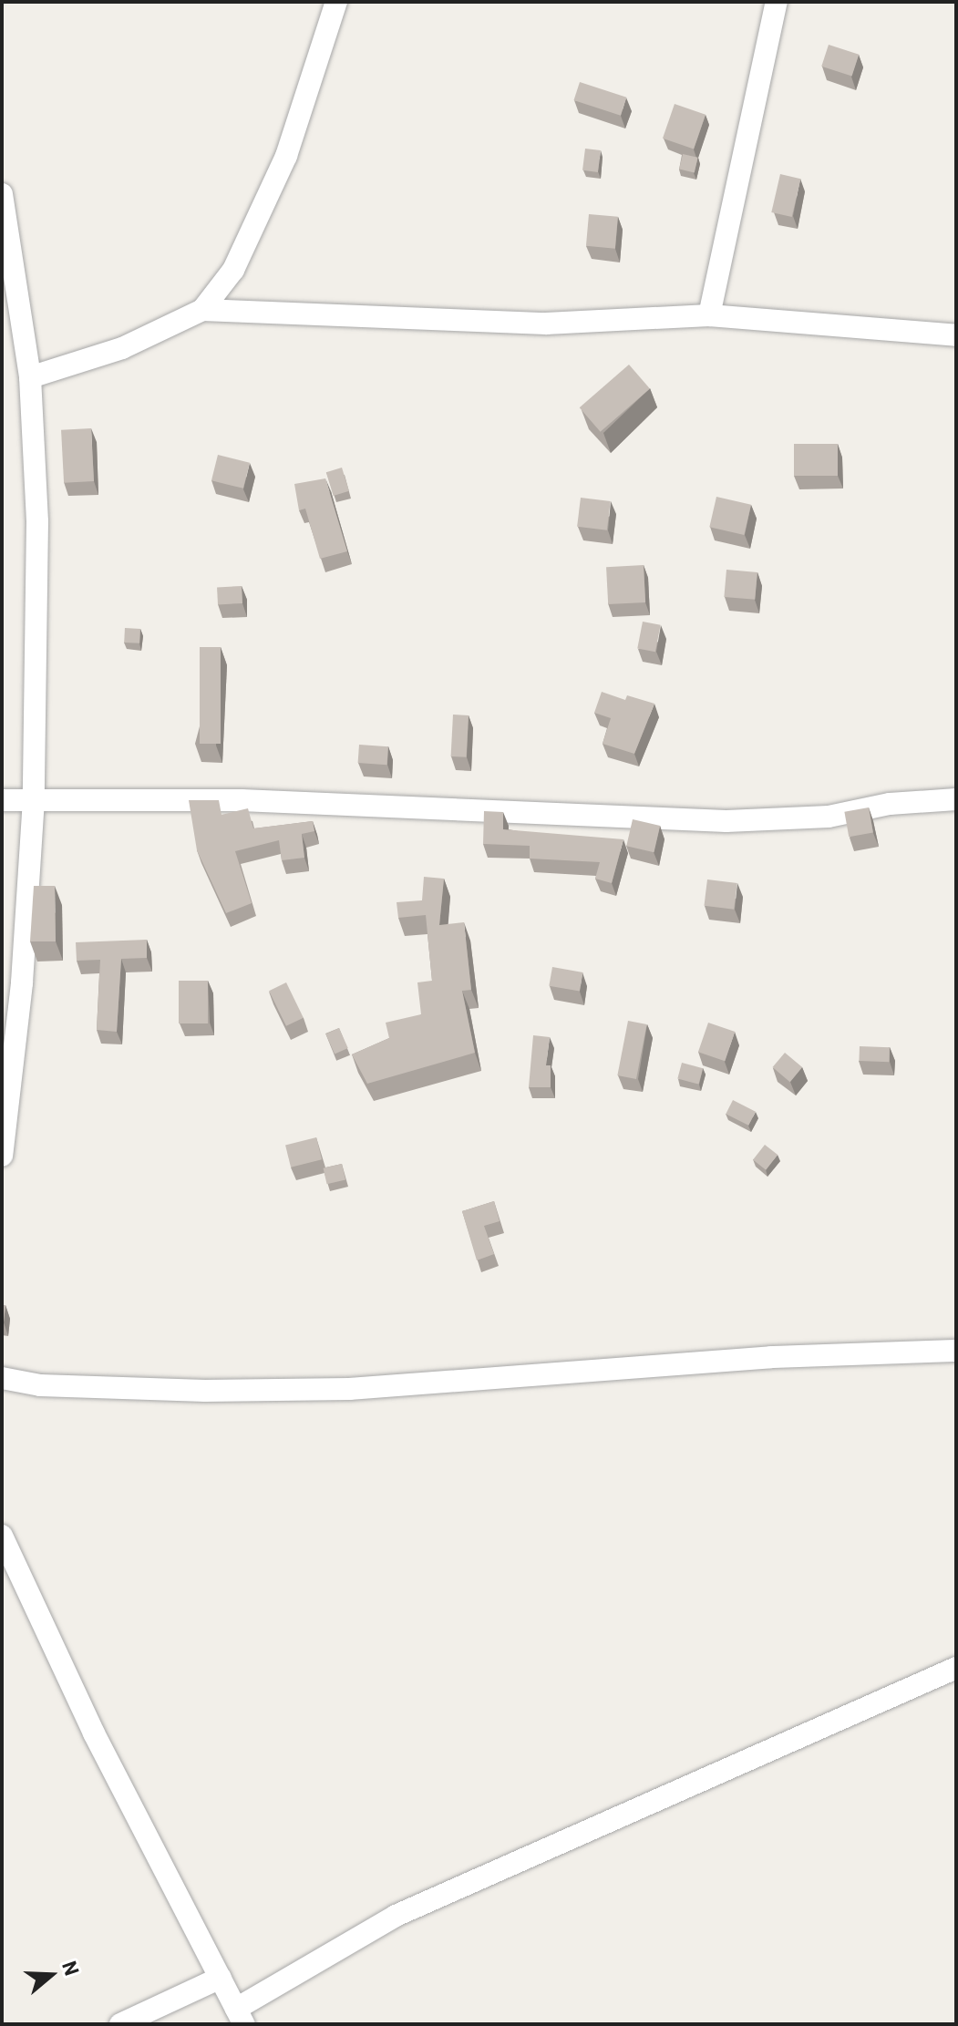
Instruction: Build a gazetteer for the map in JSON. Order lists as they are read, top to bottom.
{
  "north": "right"
}
